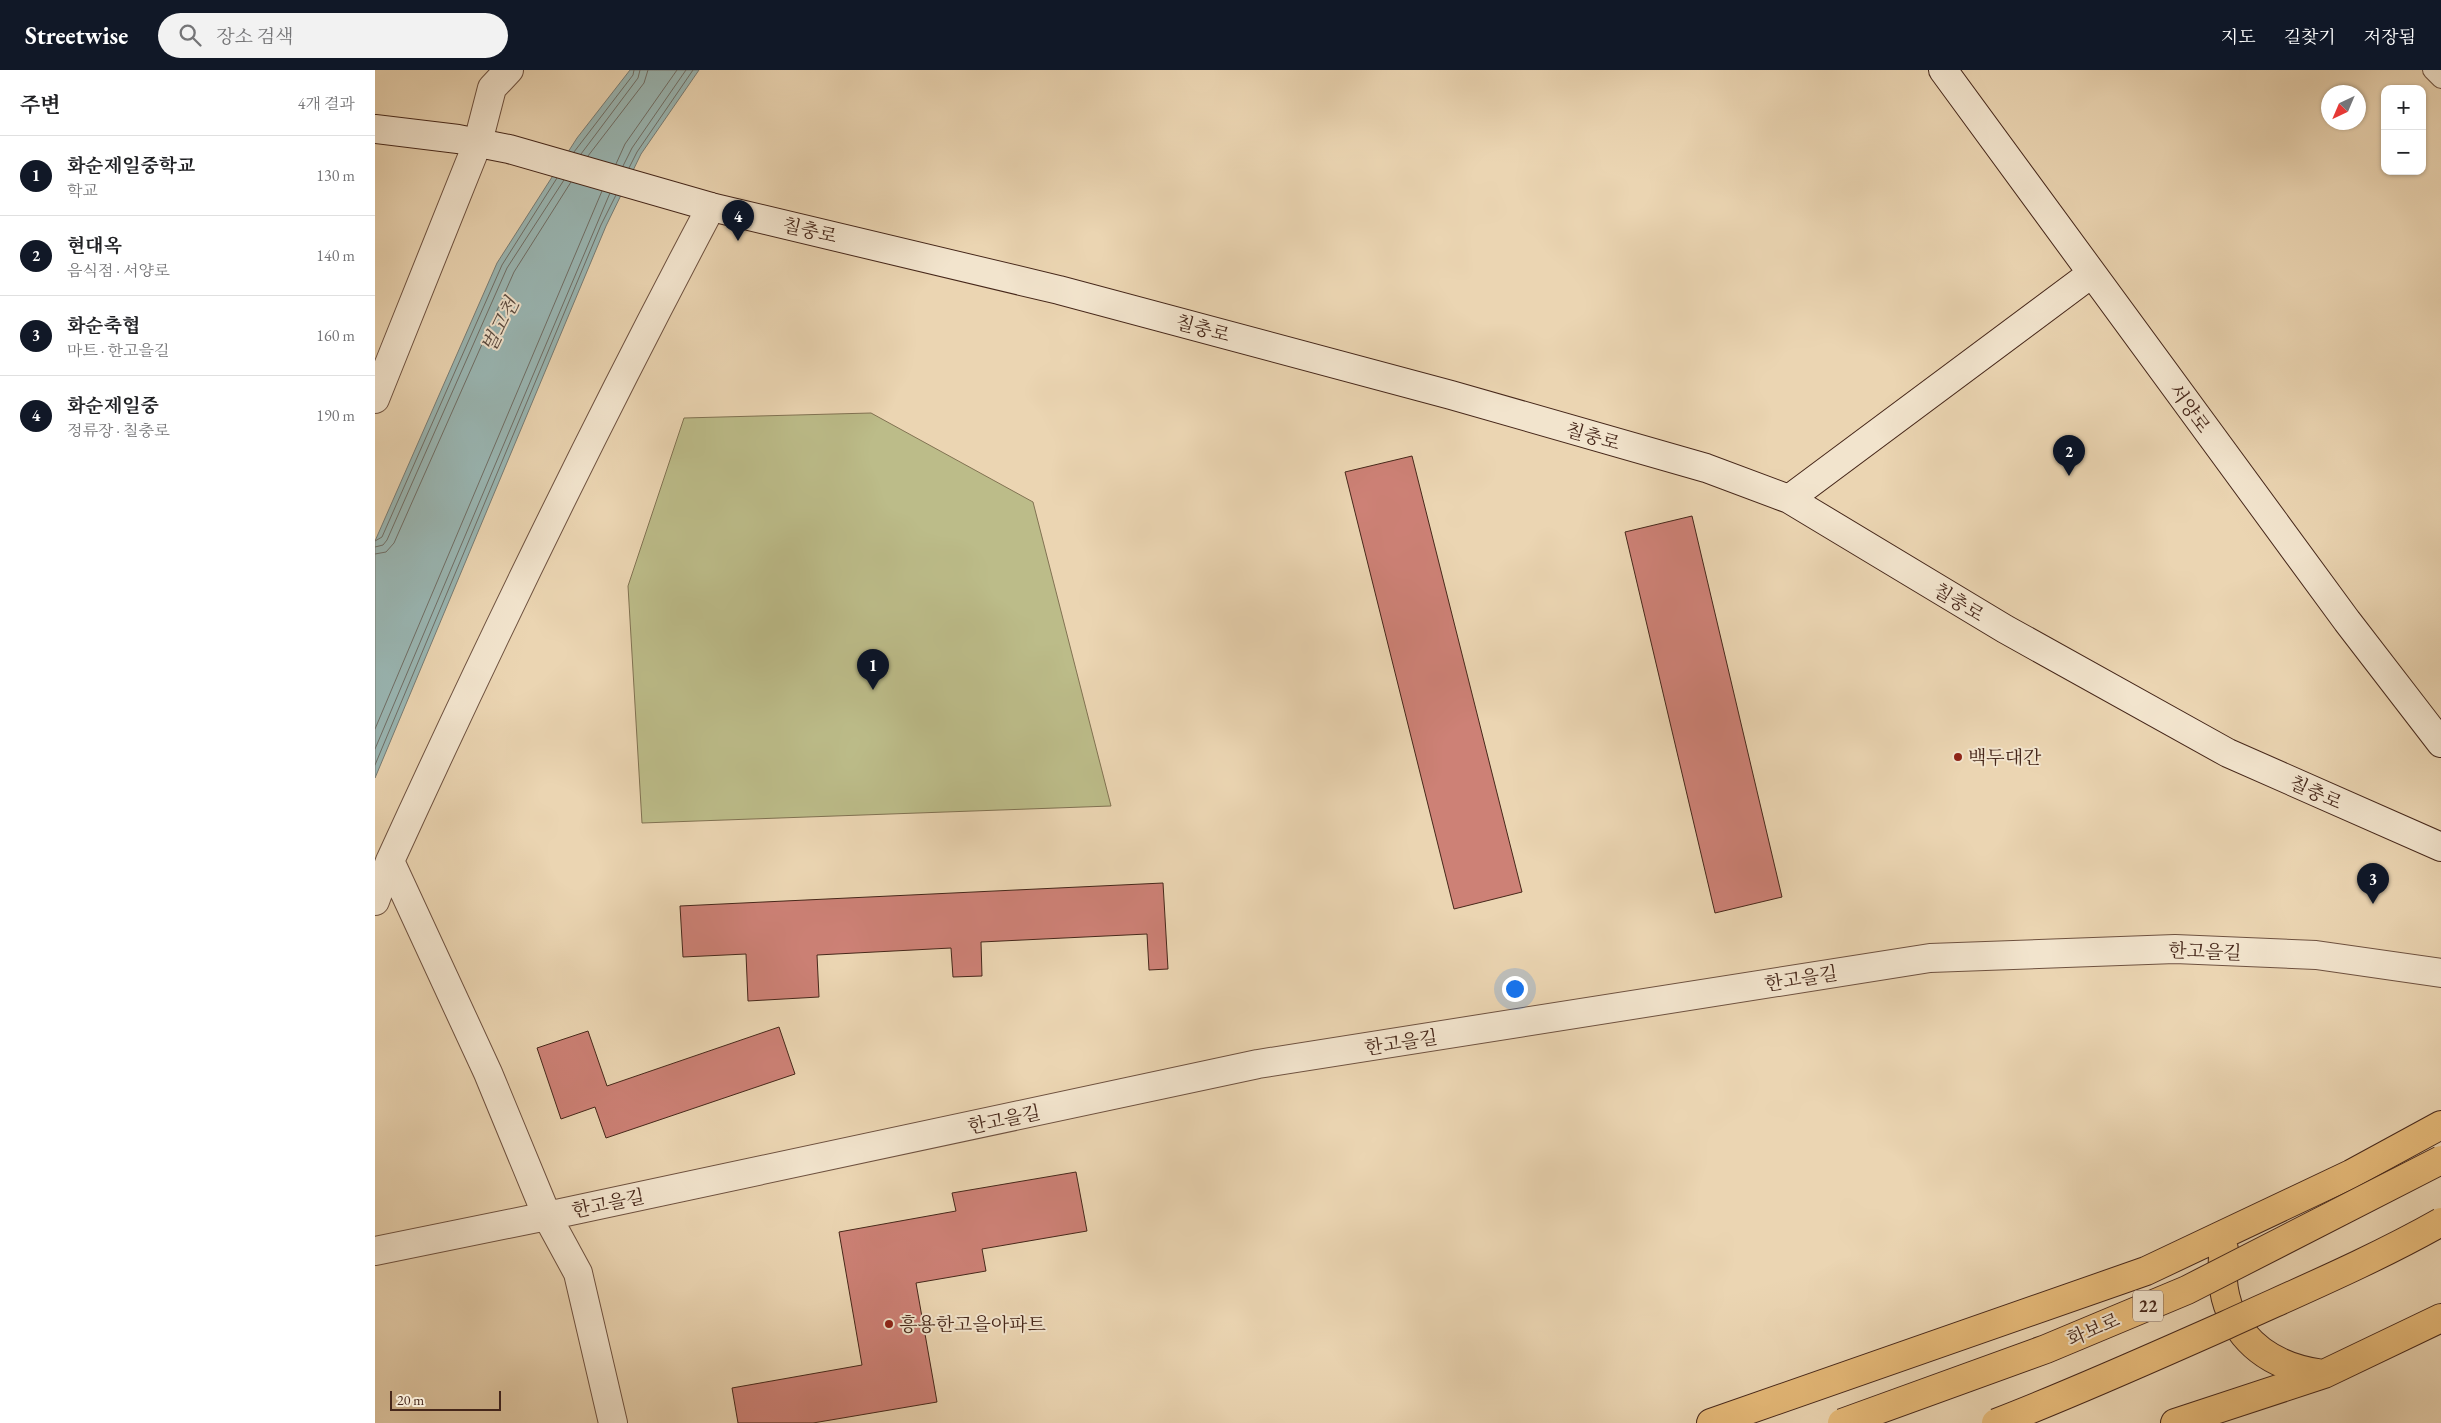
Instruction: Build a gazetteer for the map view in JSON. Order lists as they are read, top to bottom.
{
  "streets": {
    "highway": ["22", "화보로"],
    "street": ["칠충로", "서양로", "한고을길"]
  },
  "water": ["벌고천"],
  "places": ["백두대간", "흥용한고을아파트"],
  "scale_bar": "20 m",
  "north": "bottom left",
  "page": {
    "header": "Streetwise",
    "search": "장소 검색",
    "nav": ["지도", "길찾기", "저장됨"],
    "heading": ["주변", "4개 결과"],
    "map_buttons": ["+", "−"],
    "list": [
      {
        "mark": "1",
        "name": "화순제일중학교",
        "note": "학교",
        "value": "130 m"
      },
      {
        "mark": "2",
        "name": "현대옥",
        "note": "음식점 · 서양로",
        "value": "140 m"
      },
      {
        "mark": "3",
        "name": "화순축협",
        "note": "마트 · 한고을길",
        "value": "160 m"
      },
      {
        "mark": "4",
        "name": "화순제일중",
        "note": "정류장 · 칠충로",
        "value": "190 m"
      }
    ],
    "pins": [
      "4",
      "2",
      "1",
      "3"
    ],
    "scale": "20 m"
  }
}
